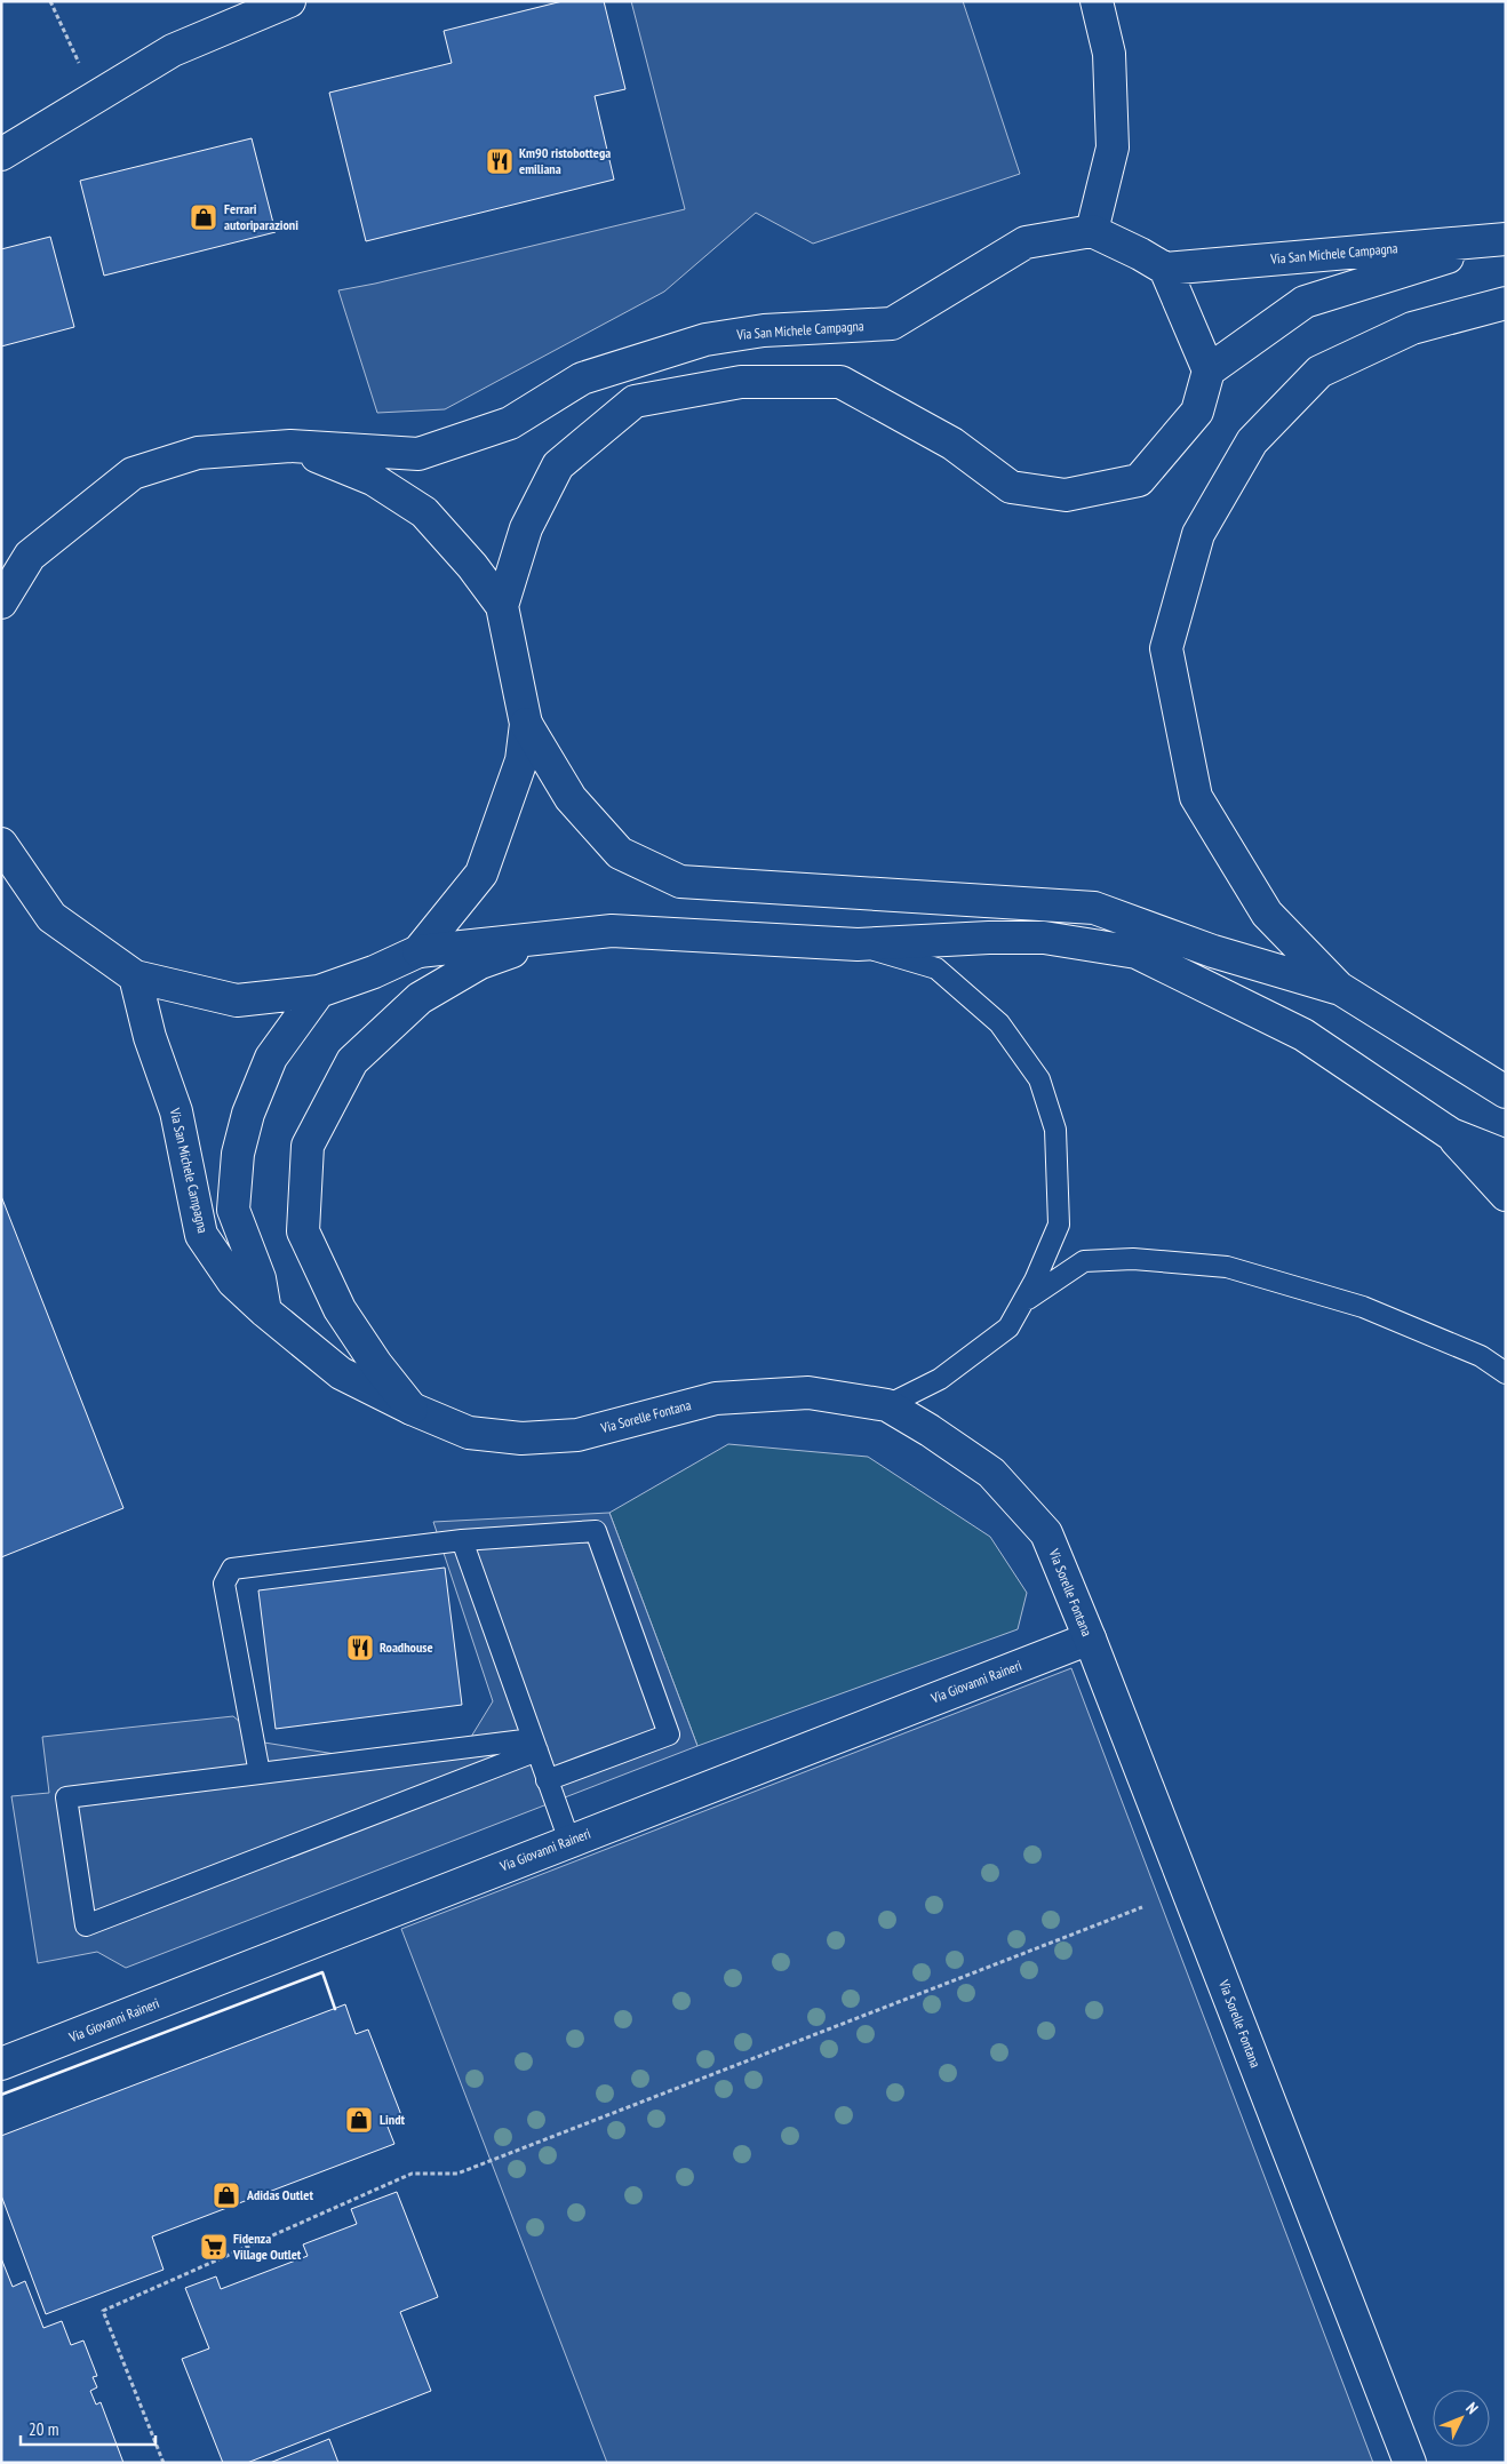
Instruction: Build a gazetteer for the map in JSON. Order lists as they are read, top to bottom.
{
  "streets": {
    "main road": ["Via San Michele Campagna", "Via Sorelle Fontana", "Via Giovanni Raineri"]
  },
  "crossings": [
    ["Via San Michele Campagna", "Via Sorelle Fontana"],
    ["Via Sorelle Fontana", "Via Giovanni Raineri"]
  ],
  "places": {
    "restaurant": ["Km90 ristobottega emiliana", "Roadhouse"],
    "shop": ["Ferrari autoriparazioni", "Lindt", "Adidas Outlet"],
    "supermarket": ["Fidenza Village Outlet"]
  },
  "scale_bar": "20 m",
  "north": "top right"
}
